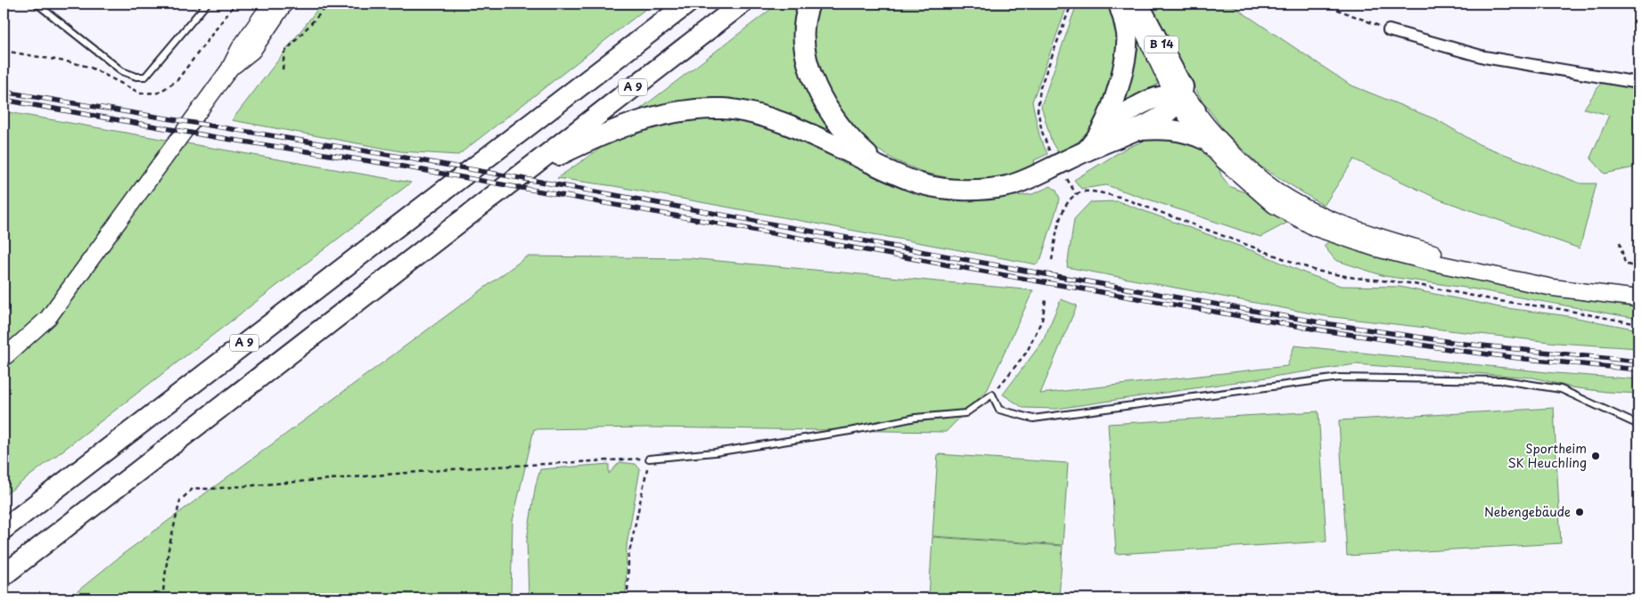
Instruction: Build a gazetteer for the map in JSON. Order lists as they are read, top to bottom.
{
  "streets": {
    "highway": ["A 9"],
    "main road": ["B 14"]
  },
  "places": ["Sportheim SK Heuchling", "Nebengebäude"]
}
